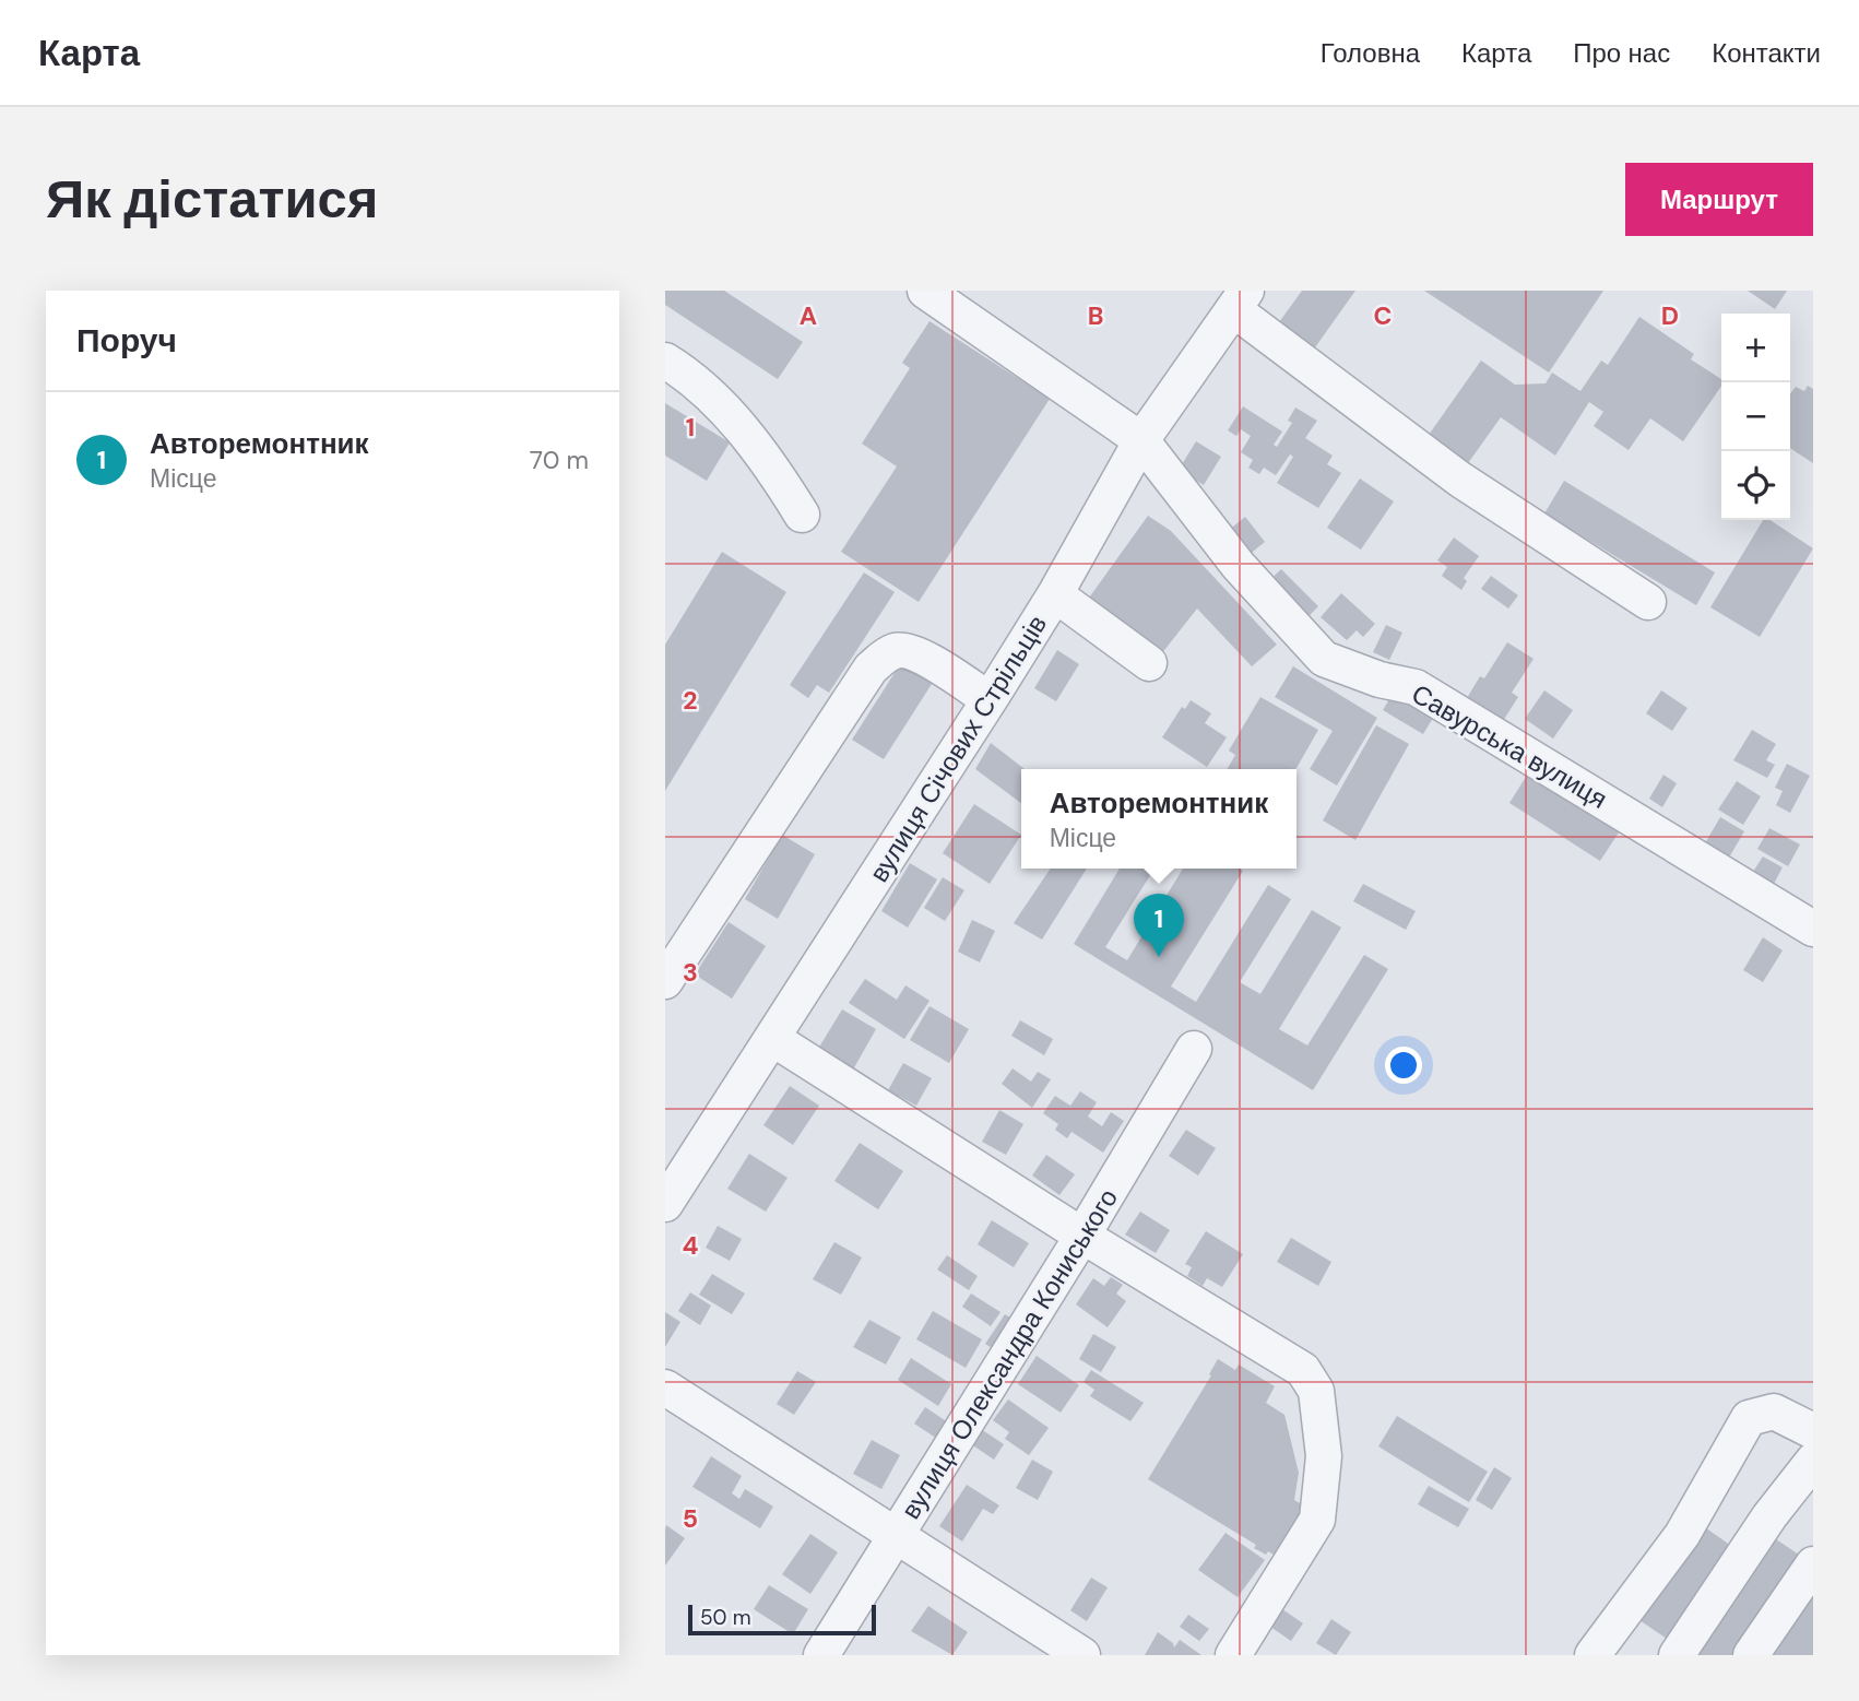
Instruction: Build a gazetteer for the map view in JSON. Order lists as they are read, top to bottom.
{
  "streets": {
    "street": ["Савурська вулиця", "вулиця Січових Стрільців", "вулиця Олександра Кониського"]
  },
  "crossings": [
    ["Савурська вулиця", "вулиця Січових Стрільців"]
  ],
  "scale_bar": "50 m",
  "page": {
    "header": "Карта",
    "nav": [
      "Головна",
      "Карта",
      "Про нас",
      "Контакти"
    ],
    "buttons": "Маршрут",
    "title": "Як дістатися",
    "heading": "Поруч",
    "map_buttons": ["+", "−"],
    "list": [
      {
        "mark": "1",
        "name": "Авторемонтник",
        "note": "Місце",
        "value": "70 m"
      }
    ],
    "popup": ["Авторемонтник", "Місце"],
    "pins": "1",
    "scale": "50 m"
  },
  "grid": {
    "columns": [
      "A",
      "B",
      "C",
      "D"
    ],
    "rows": [
      "1",
      "2",
      "3",
      "4",
      "5"
    ]
  }
}
